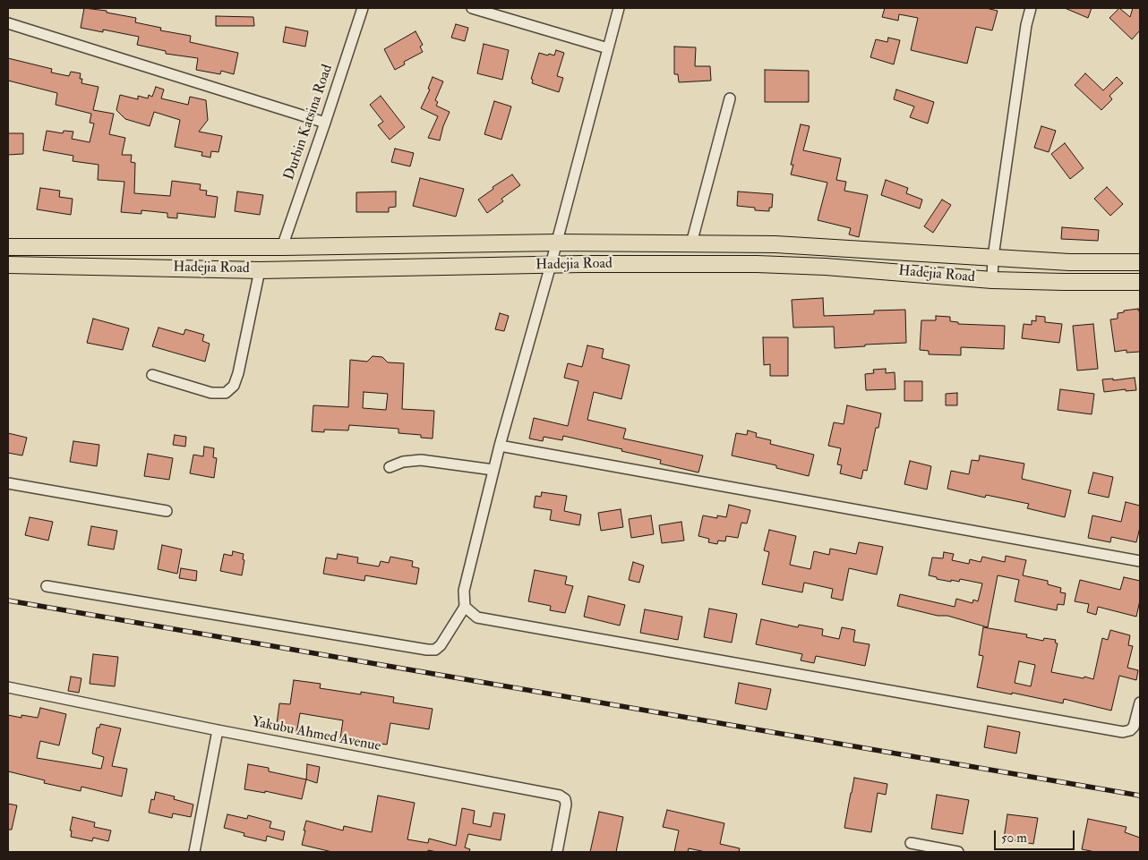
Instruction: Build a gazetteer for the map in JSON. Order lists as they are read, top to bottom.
{
  "streets": {
    "main road": ["Hadejia Road"],
    "street": ["Durbin Katsina Road", "Yakubu Ahmed Avenue"]
  },
  "crossings": [
    ["Durbin Katsina Road", "Hadejia Road"]
  ],
  "scale_bar": "50 m"
}
